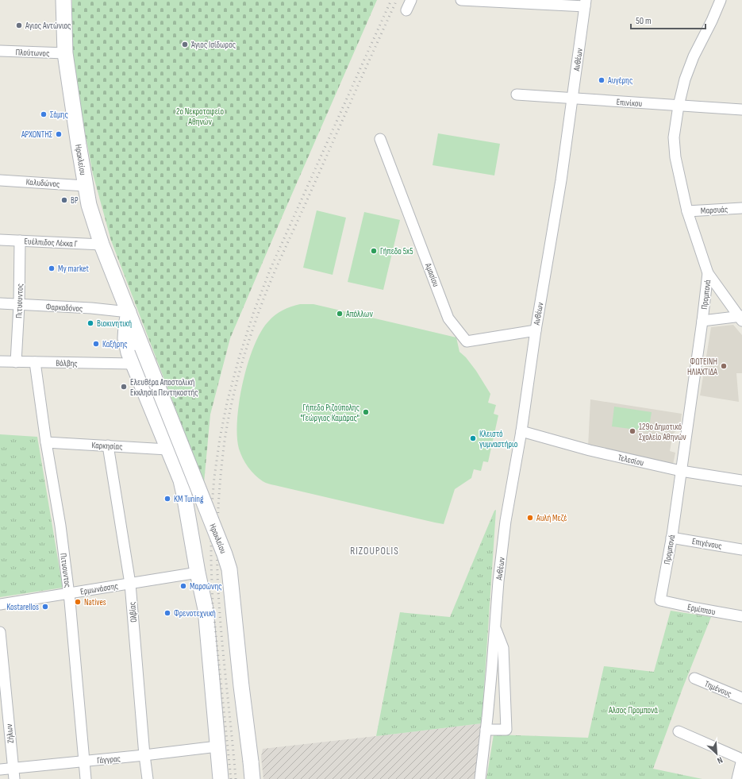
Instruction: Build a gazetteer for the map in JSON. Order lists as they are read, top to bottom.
{
  "streets": {
    "main road": ["Ηρακλείου"],
    "street": [
      "Πλούτωνος",
      "Ανθέων",
      "Επινίκου",
      "Καλυδώνος",
      "Μαρσυάς",
      "Ευέλπιδος Λέκκα Γ",
      "Αμασίου",
      "Προμπονά",
      "Πιτυουντος",
      "Φαρκαδόνος",
      "Βόλβης",
      "Καρκησίας",
      "Τελεσίου",
      "Επιγένους",
      "Ερμωνάσσης",
      "Ερμίππου",
      "Ολβίας",
      "Τημένους",
      "Ζήλων",
      "Γάγγρας"
    ]
  },
  "crossings": [
    ["Πλούτωνος", "Ηρακλείου"],
    ["Ανθέων", "Επινίκου"],
    ["Ανθέων", "Αμασίου"],
    ["Ανθέων", "Τελεσίου"],
    ["Επινίκου", "Προμπονά"],
    ["Ηρακλείου", "Καλυδώνος"],
    ["Ηρακλείου", "Ευέλπιδος Λέκκα Γ"],
    ["Ηρακλείου", "Φαρκαδόνος"],
    ["Μαρσυάς", "Προμπονά"],
    ["Ευέλπιδος Λέκκα Γ", "Πιτυουντος"],
    ["Προμπονά", "Τελεσίου"],
    ["Προμπονά", "Επιγένους"],
    ["Προμπονά", "Ερμίππου"],
    ["Πιτυουντος", "Φαρκαδόνος"],
    ["Πιτυουντος", "Βόλβης"],
    ["Πιτυουντος", "Καρκησίας"],
    ["Πιτυουντος", "Ερμωνάσσης"],
    ["Πιτυουντος", "Γάγγρας"],
    ["Καρκησίας", "Ολβίας"],
    ["Ερμωνάσσης", "Ολβίας"],
    ["Ολβίας", "Γάγγρας"],
    ["Ζήλων", "Γάγγρας"]
  ],
  "districts": ["RIZOUPOLIS"],
  "parks": ["2ο Νεκροταφείο Αθηνών", "Αλσος Προμπονά"],
  "places": [
    "Αγιος Αντώνιος",
    "Άγιος Ισίδωρος",
    "Αυγέρης",
    "Σάμης",
    "ΑΡΧΟΝΤΗΣ",
    "BP",
    "Γήπεδο 5x5",
    "My market",
    "Απόλλων",
    "Βιοκινητική",
    "Καξήρης",
    "ΦΩΤΕΙΝΗ ΗΛΙΑΧΤΙΔΑ",
    "Ελευθέρα Αποστολική Εκκλησία Πεντηκοστής",
    "Γήπεδο Ριζούπολης \"Γεώργιος Καμάρας\"",
    "129ο Δημοτικό Σχολείο Αθηνών",
    "Κλειστό γυμναστήριο",
    "KM Tuning",
    "Αυλή Μεζέ",
    "Μαρσώνης",
    "Natives",
    "Kostarellos",
    "Φρενοτεχνική"
  ],
  "scale_bar": "50 m",
  "north": "bottom right"
}
